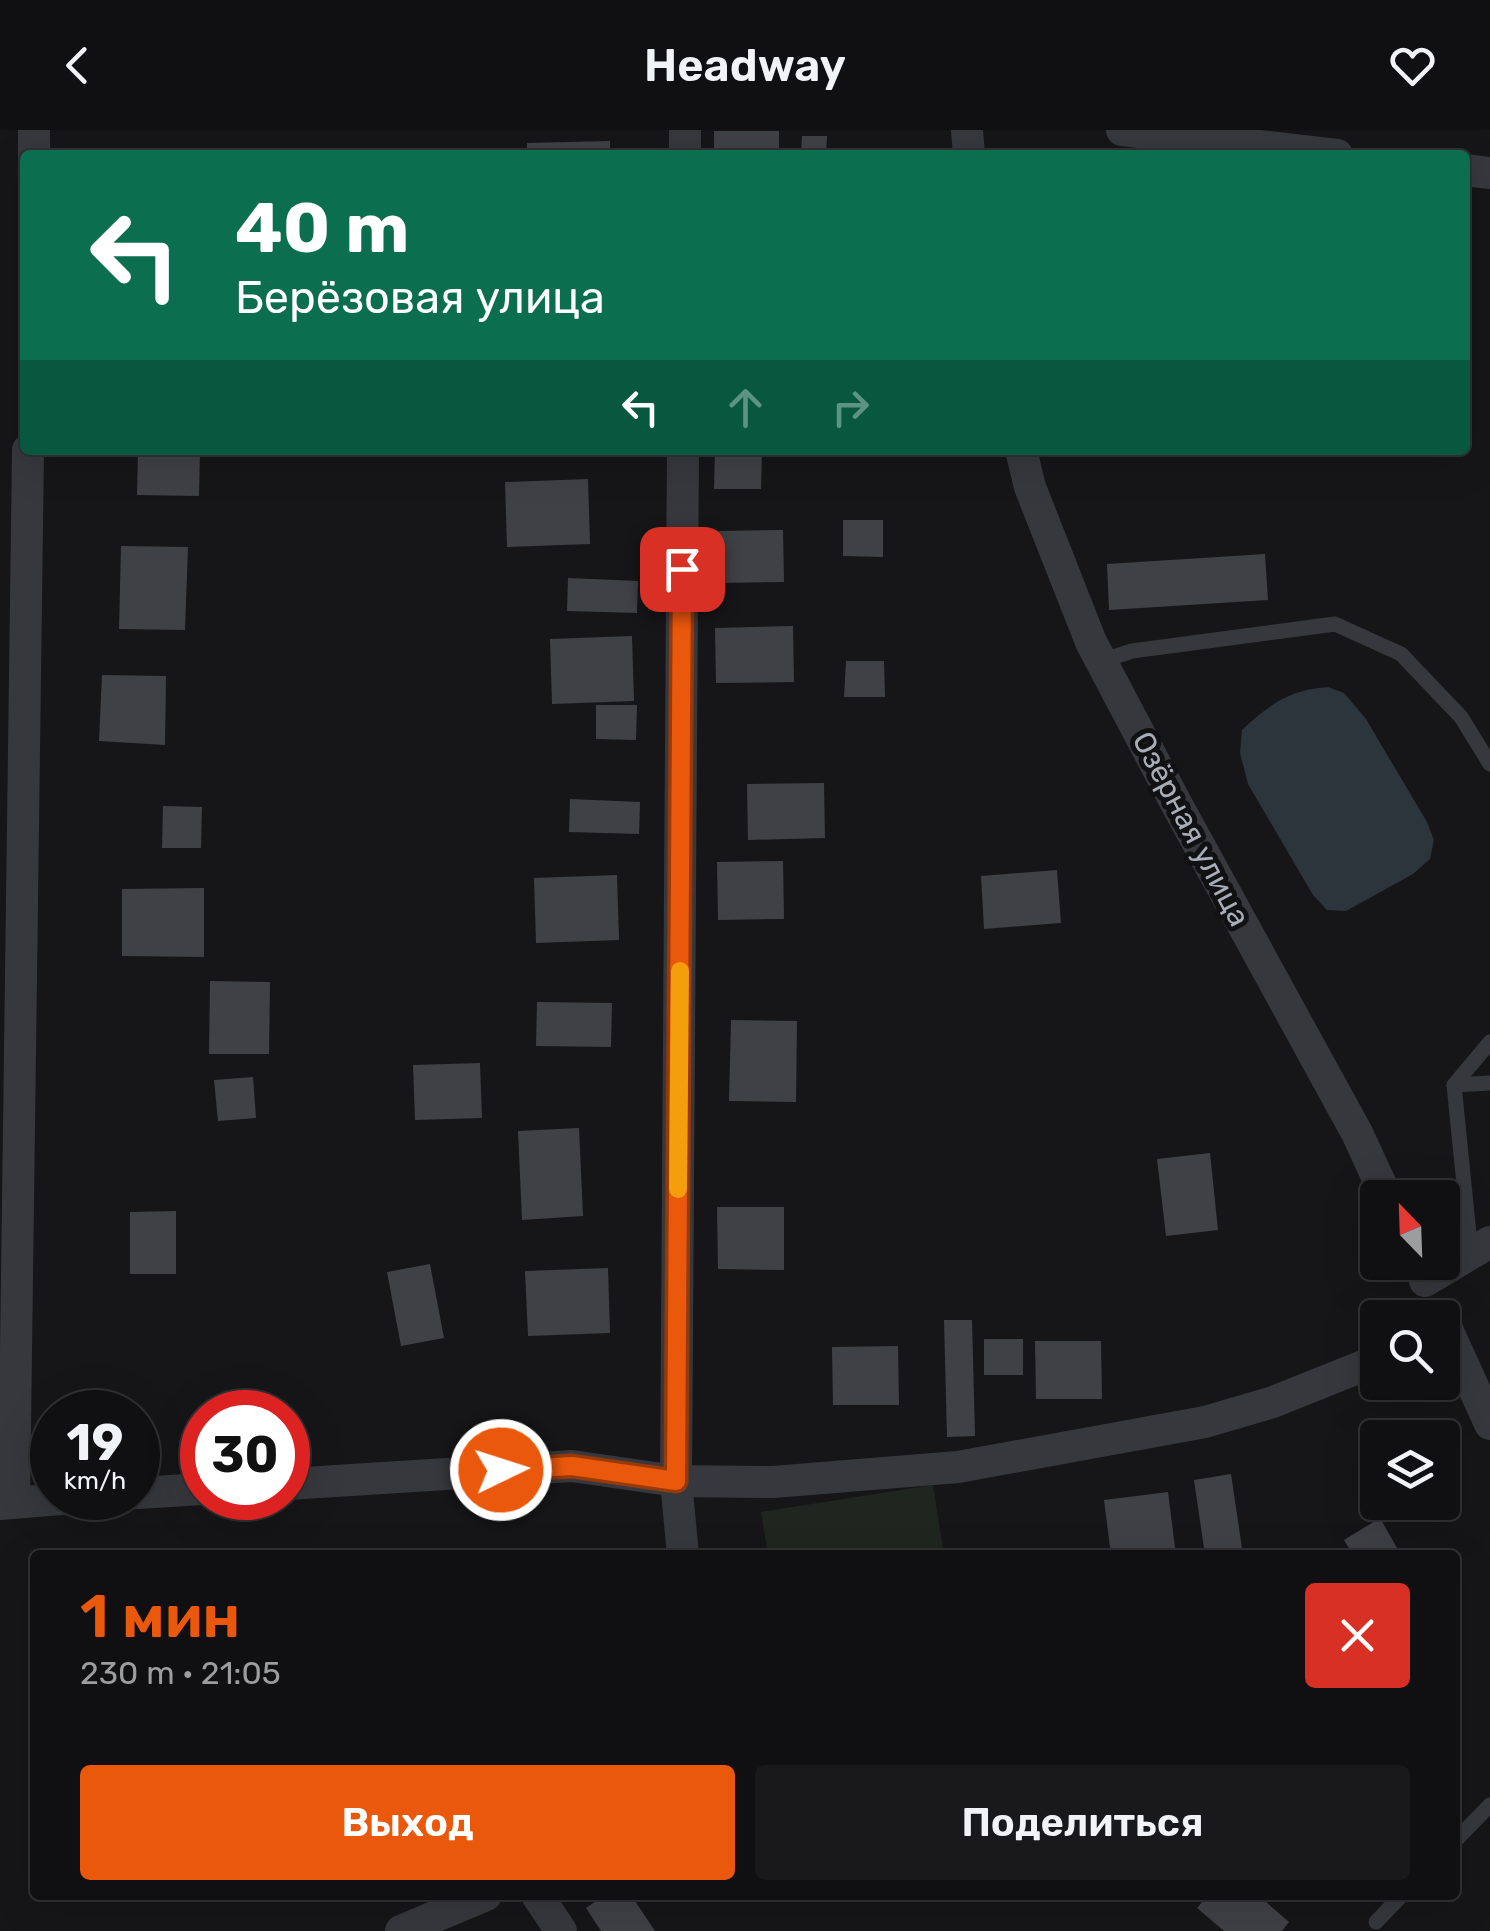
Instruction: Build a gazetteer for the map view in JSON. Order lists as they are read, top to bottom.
{
  "streets": {
    "street": ["Озёрная улица"]
  },
  "north": "top left",
  "page": {
    "header": "Headway",
    "turn": ["40 m", "Берёзовая улица"],
    "speed": "19 km/h",
    "limit": "30",
    "heading": ["1 мин", "230 m · 21:05"],
    "buttons": ["Выход", "Поделиться"]
  }
}
